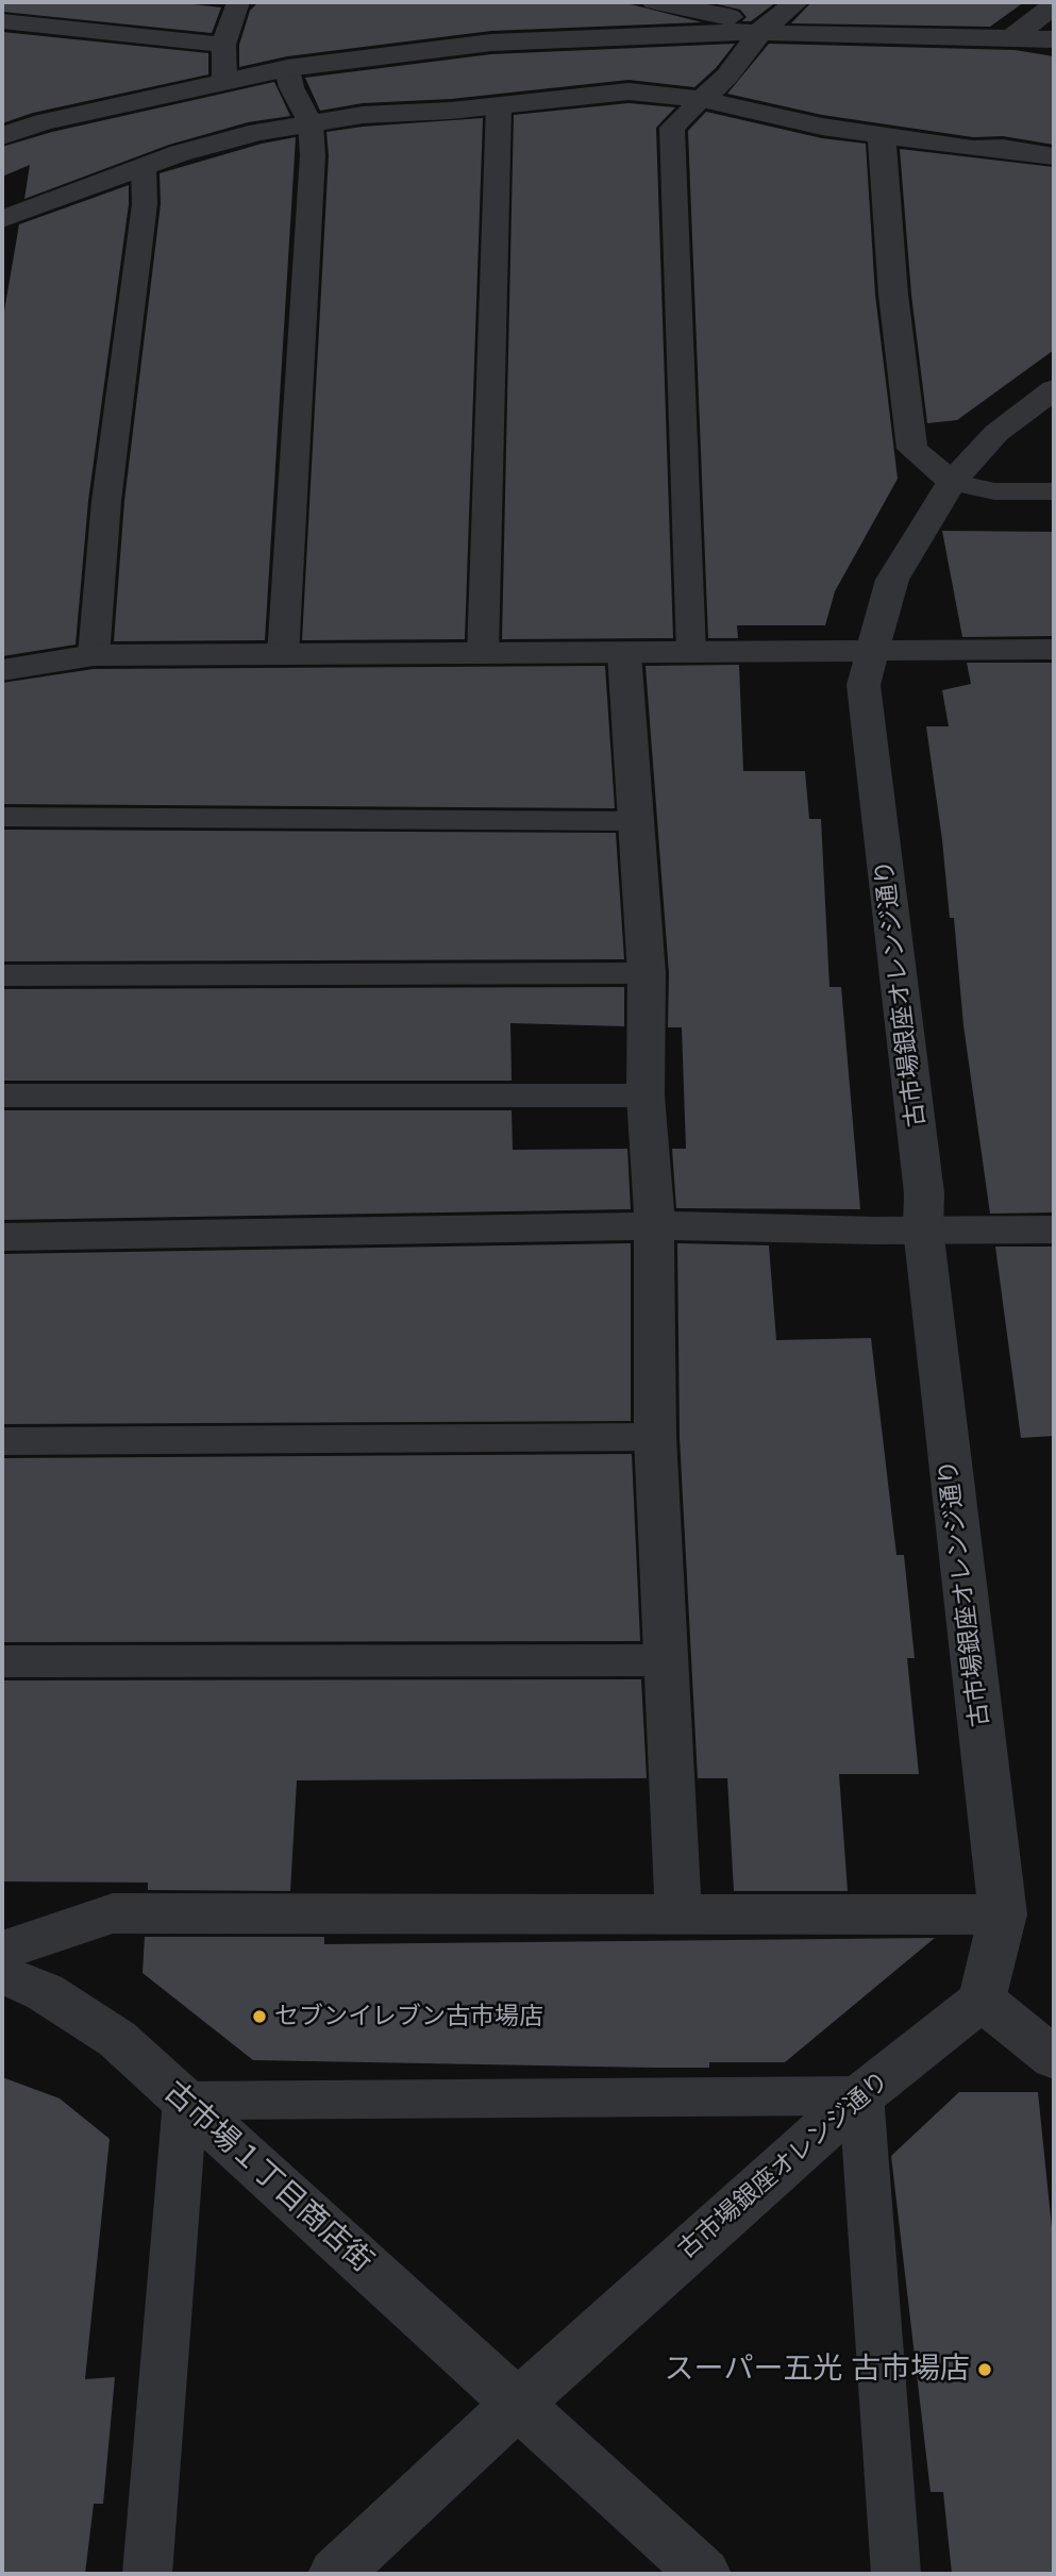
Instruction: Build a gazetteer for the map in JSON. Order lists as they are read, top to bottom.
{
  "streets": {
    "street": ["古市場銀座オレンジ通り", "古市場１丁目商店街"]
  },
  "crossings": [
    ["古市場銀座オレンジ通り", "古市場１丁目商店街"]
  ],
  "places": ["セブンイレブン古市場店", "スーパー五光 古市場店"]
}
